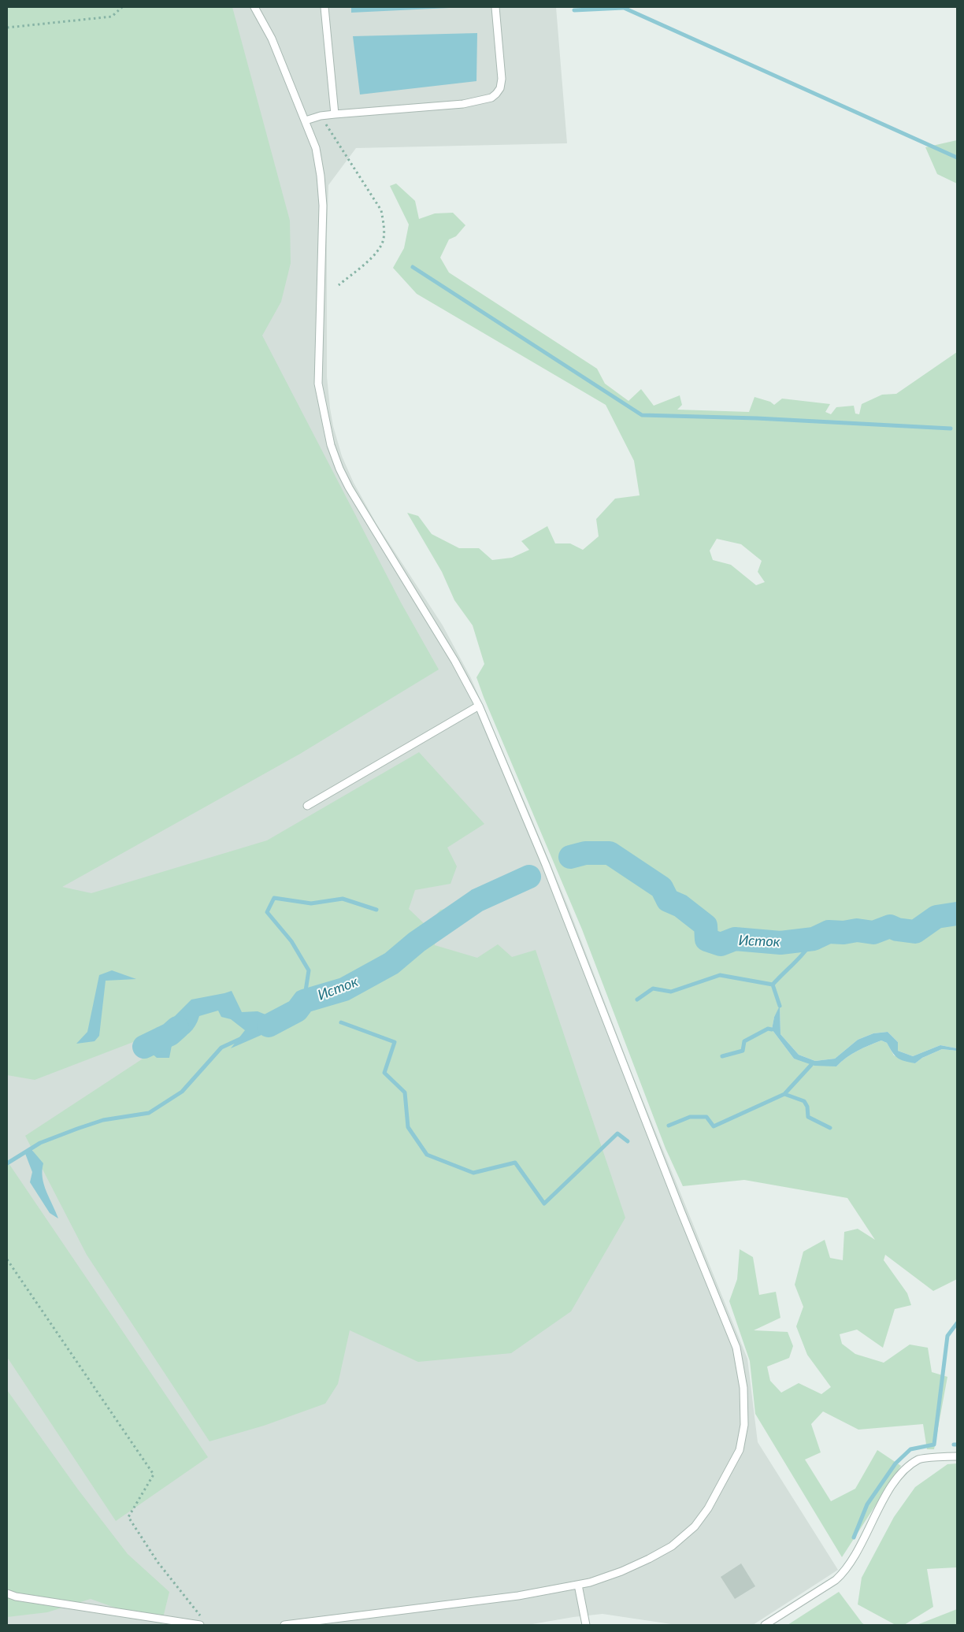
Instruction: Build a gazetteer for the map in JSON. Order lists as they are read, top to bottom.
{
  "water": ["Исток"]
}
